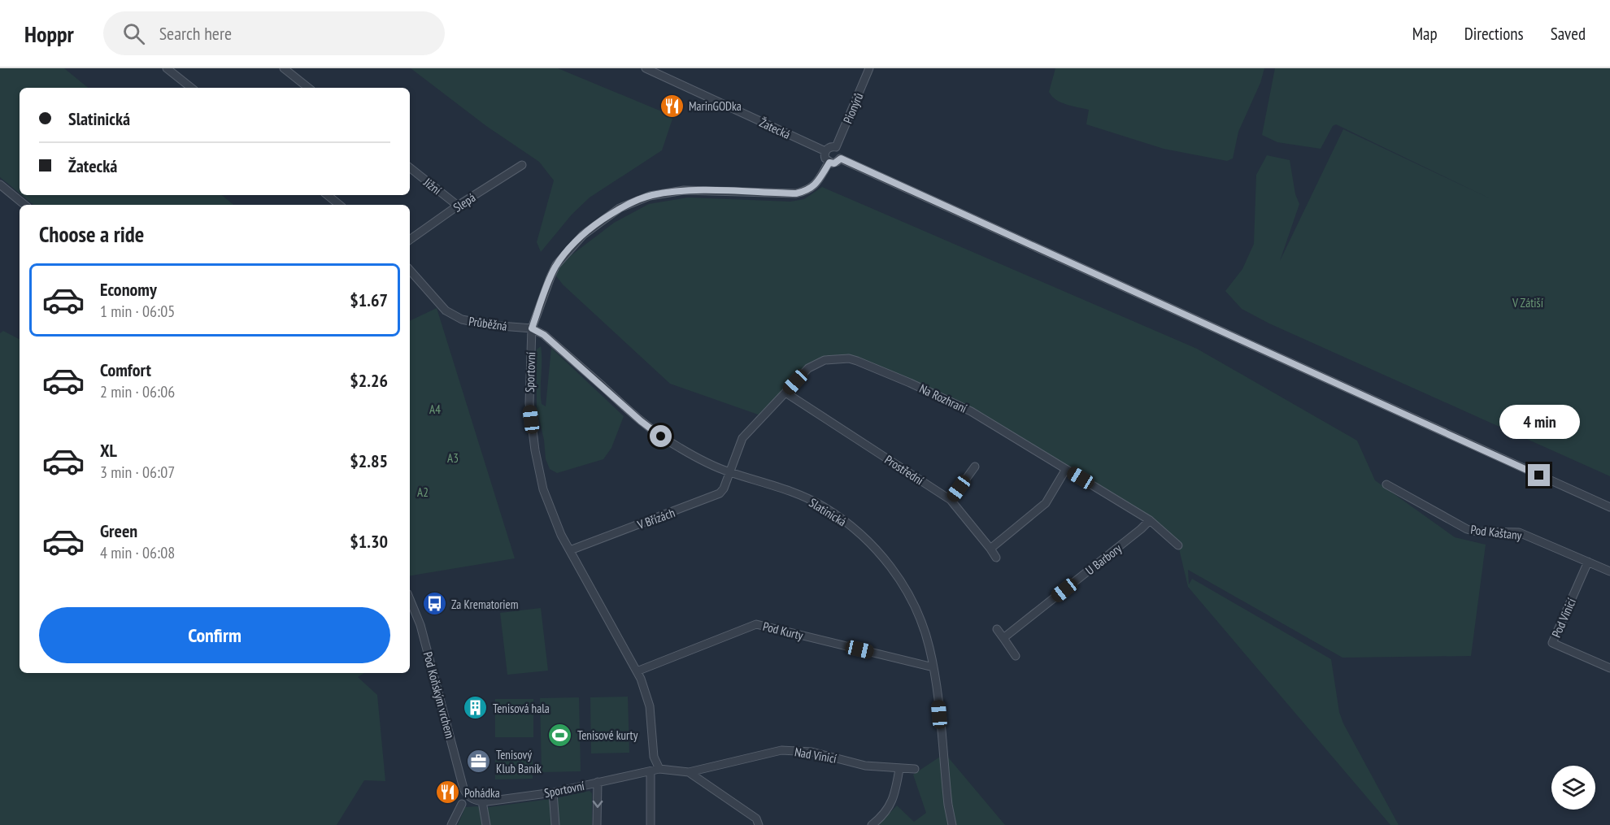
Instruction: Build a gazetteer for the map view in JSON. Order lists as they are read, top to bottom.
{
  "streets": {
    "street": [
      "Pionýrů",
      "Žatecká",
      "Jižní",
      "Slepá",
      "Průběžná",
      "Sportovní",
      "Na Rozhraní",
      "Prostřední",
      "Slatinická",
      "V Břízách",
      "Pod Kaštany",
      "U Barbory",
      "Pod Vinicí",
      "Pod Kurty",
      "Pod Koňským vrchem",
      "Nad Vinicí"
    ]
  },
  "crossings": [
    ["Pionýrů", "Žatecká"],
    ["Pionýrů", "Sportovní"],
    ["Žatecká", "Sportovní"],
    ["Jižní", "Slepá"],
    ["Průběžná", "Sportovní"],
    ["Průběžná", "Slatinická"],
    ["Sportovní", "Slatinická"],
    ["Sportovní", "V Břízách"],
    ["Sportovní", "Pod Kurty"],
    ["Sportovní", "Pod Koňským vrchem"],
    ["Sportovní", "Nad Vinicí"],
    ["Na Rozhraní", "Prostřední"],
    ["Na Rozhraní", "Slatinická"],
    ["Na Rozhraní", "V Břízách"],
    ["Na Rozhraní", "U Barbory"],
    ["Slatinická", "V Břízách"],
    ["Slatinická", "Pod Kurty"],
    ["Pod Kaštany", "Pod Vinicí"]
  ],
  "parks": [
    "V Zátiší",
    "A4",
    "A3",
    "A2"
  ],
  "places": {
    "restaurant": ["MarinGODka", "Pohádka"],
    "bus stop": ["Za Krematoriem"],
    "building": ["Tenisová hala"],
    "sports": ["Tenisové kurty"],
    "office": ["Tenisový Klub Baník"]
  },
  "page": {
    "header": "Hoppr",
    "search": "Search here",
    "nav": ["Map", "Directions", "Saved"],
    "banner": ["Slatinická", "Žatecká"],
    "heading": "Choose a ride",
    "list": [
      {
        "name": "Economy",
        "note": "1 min · 06:05",
        "value": "$1.67"
      },
      {
        "name": "Comfort",
        "note": "2 min · 06:06",
        "value": "$2.26"
      },
      {
        "name": "XL",
        "note": "3 min · 06:07",
        "value": "$2.85"
      },
      {
        "name": "Green",
        "note": "4 min · 06:08",
        "value": "$1.30"
      }
    ],
    "bubble": "4 min",
    "buttons": "Confirm"
  }
}
